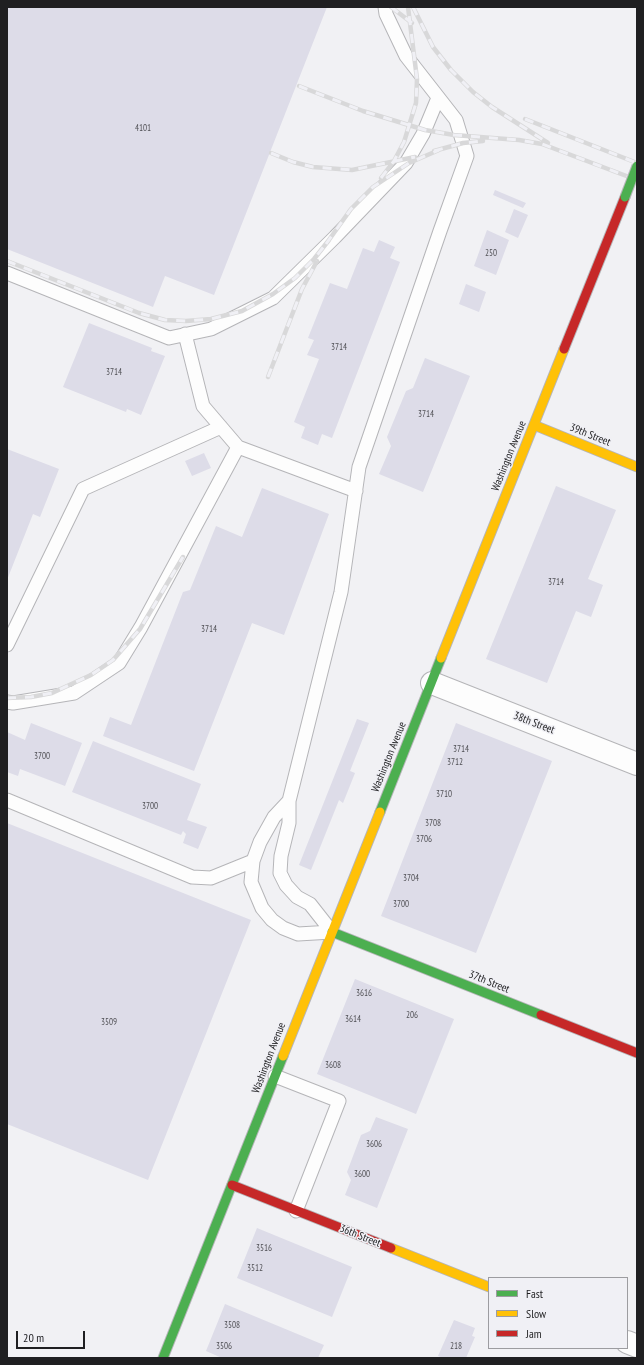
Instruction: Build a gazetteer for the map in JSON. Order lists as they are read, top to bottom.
{
  "streets": {
    "street": [
      "39th Street",
      "Washington Avenue",
      "38th Street",
      "37th Street",
      "36th Street"
    ]
  },
  "crossings": [
    ["39th Street", "Washington Avenue"],
    ["Washington Avenue", "38th Street"],
    ["Washington Avenue", "37th Street"],
    ["Washington Avenue", "36th Street"]
  ],
  "house_numbers": [
    "4101",
    "250",
    "3714",
    "3714",
    "3714",
    "3714",
    "3714",
    "3714",
    "3700",
    "3712",
    "3710",
    "3700",
    "3708",
    "3706",
    "3704",
    "3700",
    "3616",
    "206",
    "3614",
    "3509",
    "3608",
    "3606",
    "3600",
    "3516",
    "3512",
    "3508",
    "3506",
    "218"
  ],
  "legend": ["Fast", "Slow", "Jam"],
  "scale_bar": "20 m"
}
